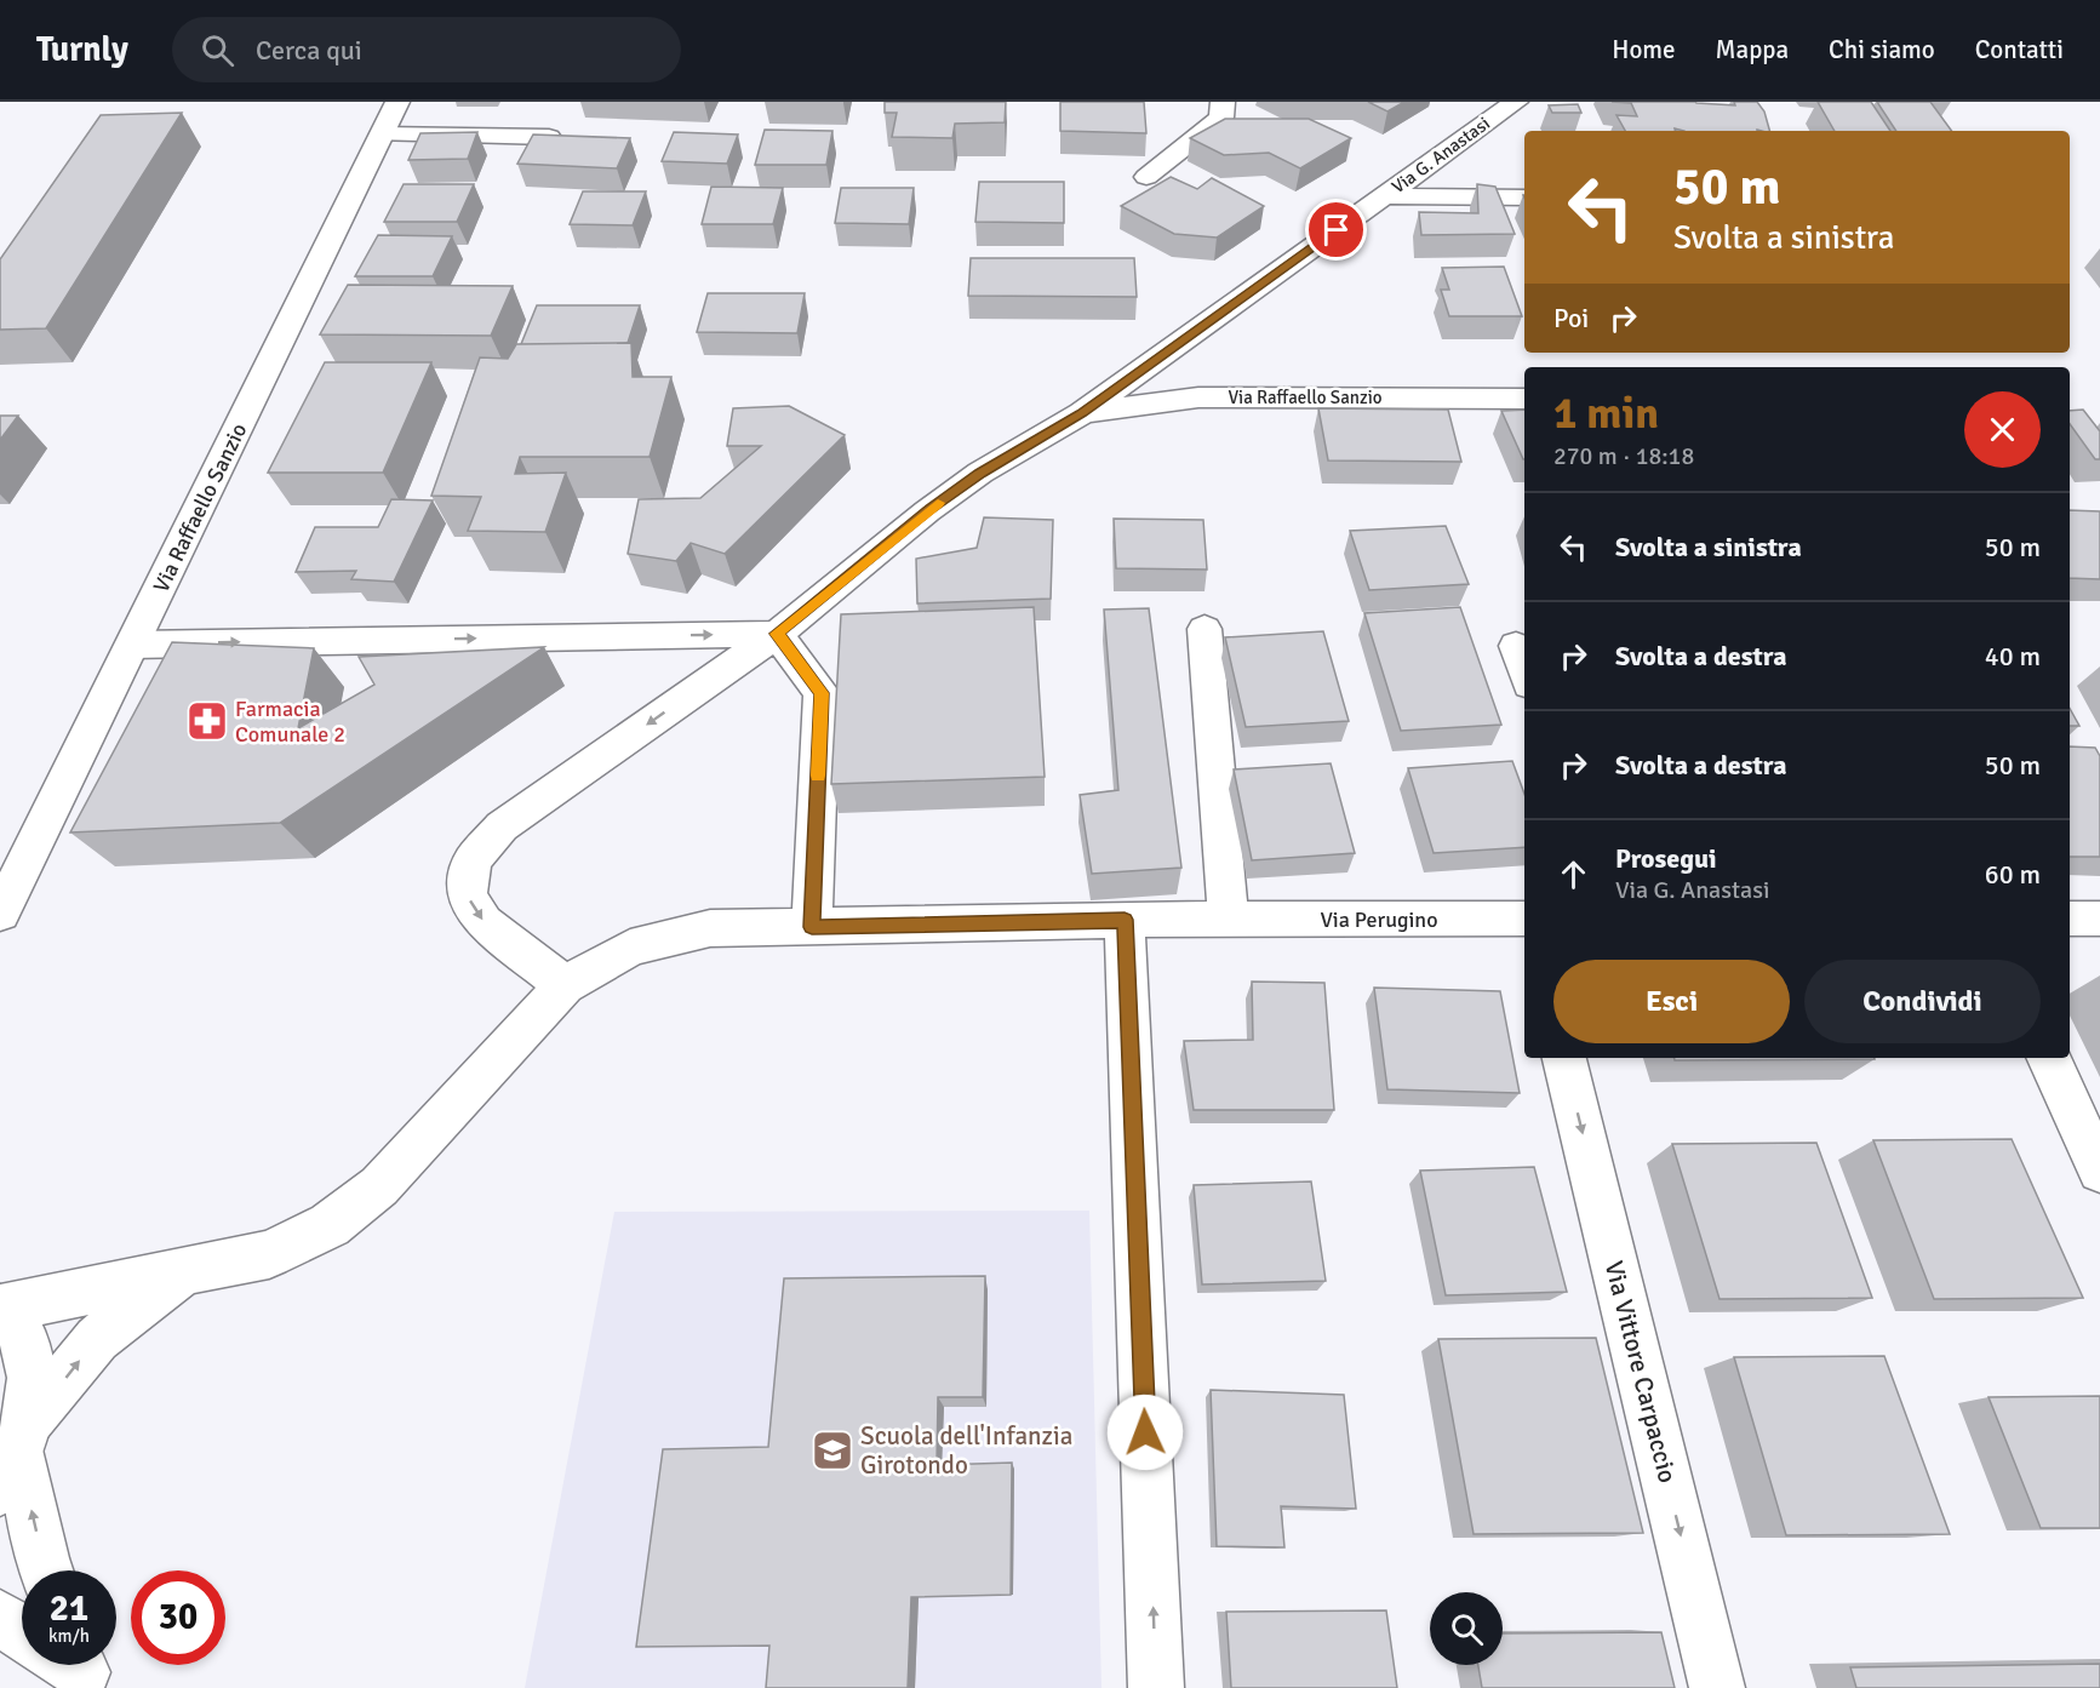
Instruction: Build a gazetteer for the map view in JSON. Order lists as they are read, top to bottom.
{
  "streets": {
    "street": [
      "Via G. Anastasi",
      "Via Raffaello Sanzio",
      "Via Perugino",
      "Via Vittore Carpaccio"
    ]
  },
  "crossings": [
    ["Via G. Anastasi", "Via Raffaello Sanzio"],
    ["Via G. Anastasi", "Via Perugino"]
  ],
  "one_way": ["Via Vittore Carpaccio"],
  "places": {
    "pharmacy": ["Farmacia Comunale 2"],
    "school or university": ["Scuola dell'Infanzia Girotondo"]
  },
  "page": {
    "header": "Turnly",
    "search": "Cerca qui",
    "nav": [
      "Home",
      "Mappa",
      "Chi siamo",
      "Contatti"
    ],
    "turn": ["50 m", "Svolta a sinistra"],
    "then": "Poi",
    "heading": ["1 min", "270 m · 18:18"],
    "list": [
      {
        "name": "Svolta a sinistra",
        "value": "50 m"
      },
      {
        "name": "Svolta a destra",
        "value": "40 m"
      },
      {
        "name": "Svolta a destra",
        "value": "50 m"
      },
      {
        "name": "Prosegui",
        "note": "Via G. Anastasi",
        "value": "60 m"
      }
    ],
    "buttons": ["Esci", "Condividi"],
    "speed": "21 km/h",
    "limit": "30"
  }
}
